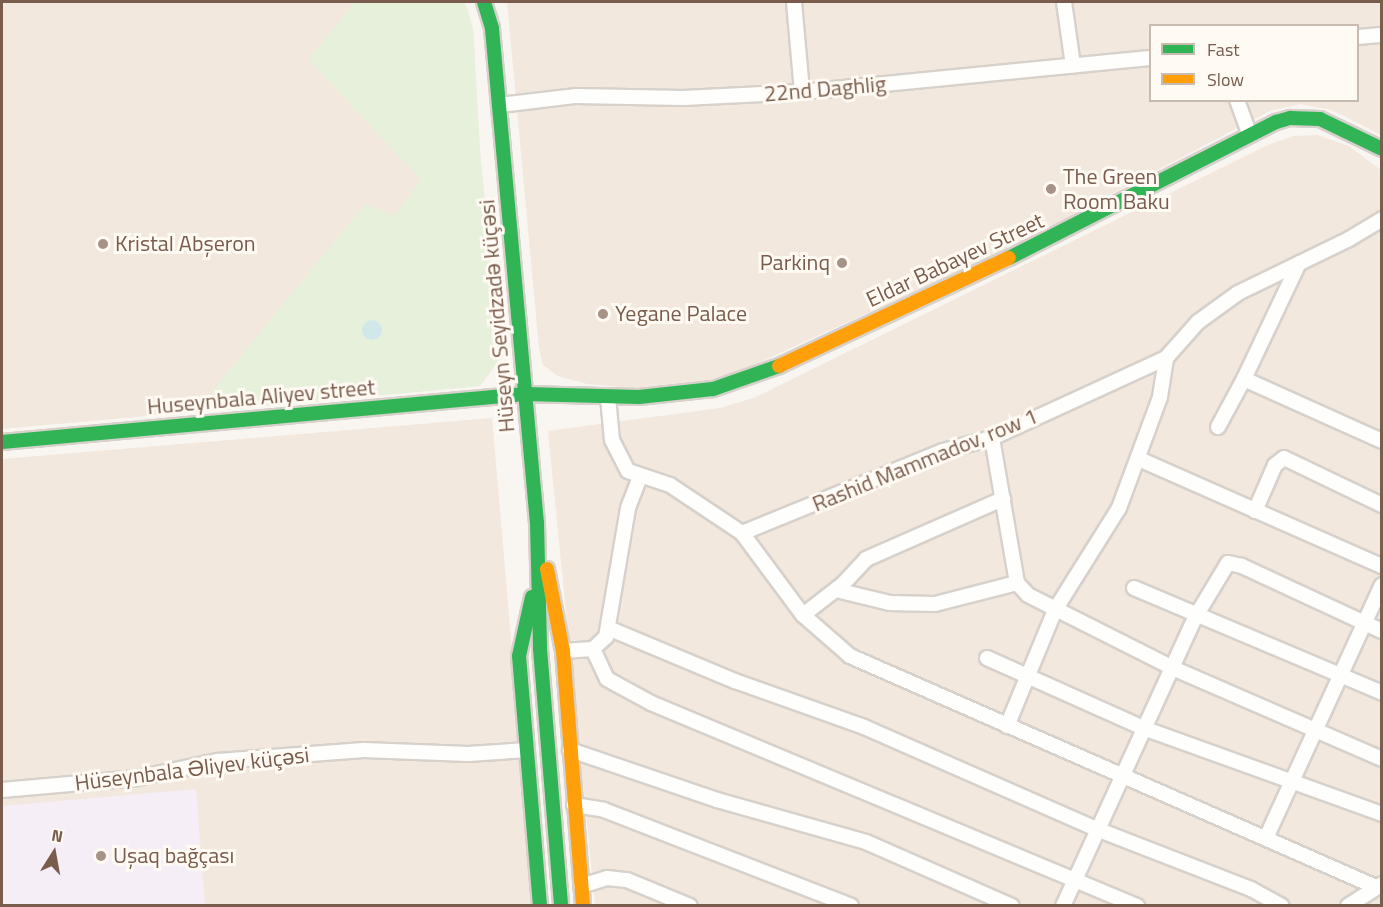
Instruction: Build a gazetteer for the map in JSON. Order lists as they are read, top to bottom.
{
  "streets": {
    "street": [
      "22nd Daghlig",
      "Eldar Babayev Street",
      "Hüseyn Seyidzadə küçəsi",
      "Huseynbala Aliyev street",
      "Rashid Mammadov, row 1",
      "Hüseynbala Əliyev küçəsi"
    ]
  },
  "crossings": [
    ["22nd Daghlig", "Hüseyn Seyidzadə küçəsi"],
    ["Eldar Babayev Street", "Hüseyn Seyidzadə küçəsi"],
    ["Eldar Babayev Street", "Huseynbala Aliyev street"],
    ["Hüseyn Seyidzadə küçəsi", "Huseynbala Aliyev street"]
  ],
  "places": [
    "The Green Room Baku",
    "Kristal Abşeron",
    "Parkinq",
    "Yegane Palace",
    "Uşaq bağçası"
  ],
  "legend": ["Fast", "Slow"],
  "north": "top"
}
